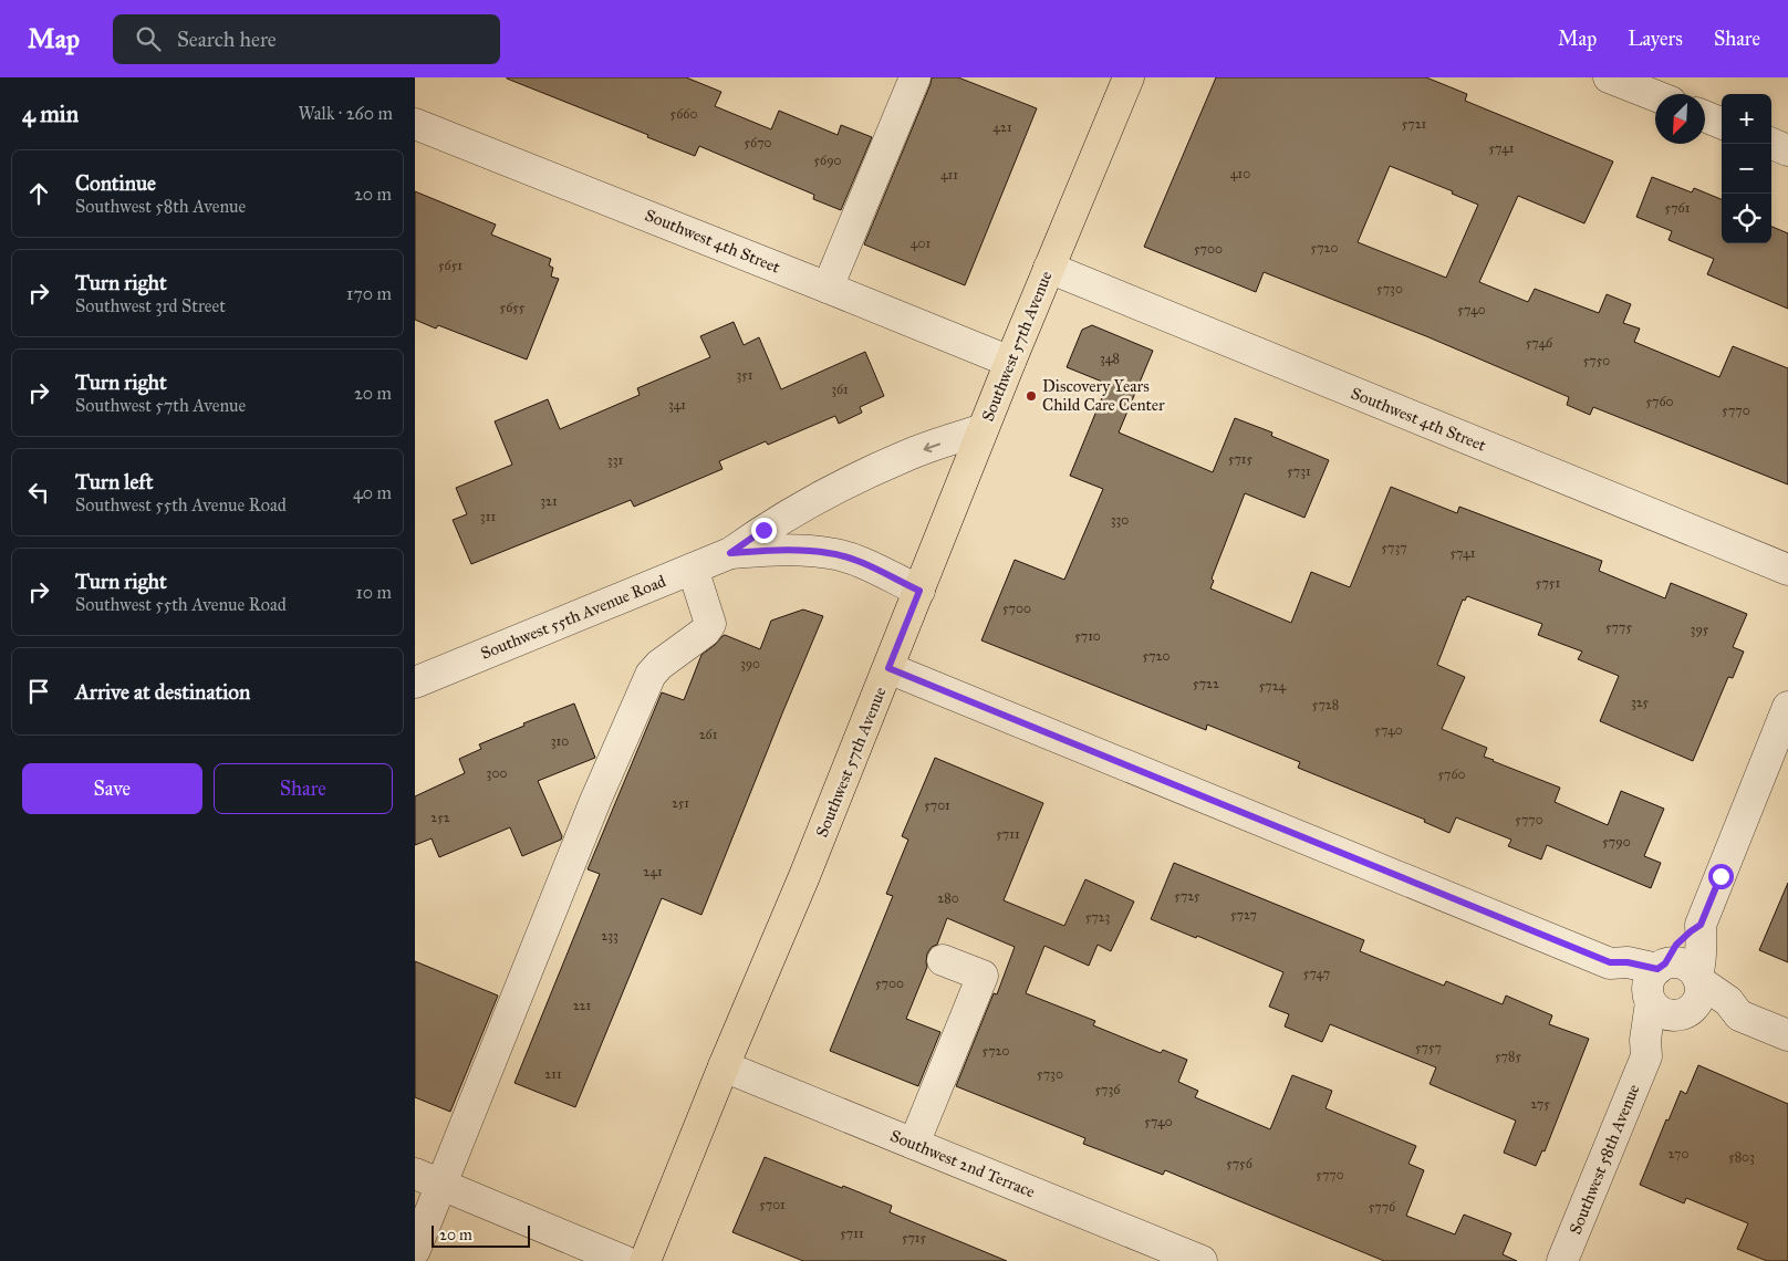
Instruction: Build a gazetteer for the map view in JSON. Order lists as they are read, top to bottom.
{
  "streets": {
    "main road": ["Southwest 57th Avenue"],
    "street": [
      "Southwest 4th Street",
      "Southwest 55th Avenue Road",
      "Southwest 58th Avenue",
      "Southwest 2nd Terrace"
    ]
  },
  "crossings": [
    ["Southwest 4th Street", "Southwest 57th Avenue"],
    ["Southwest 57th Avenue", "Southwest 55th Avenue Road"],
    ["Southwest 57th Avenue", "Southwest 2nd Terrace"]
  ],
  "places": ["Discovery Years Child Care Center"],
  "house_numbers": [
    "5660",
    "5721",
    "421",
    "5670",
    "5741",
    "5690",
    "410",
    "411",
    "5761",
    "401",
    "5720",
    "5700",
    "5651",
    "5730",
    "5655",
    "5740",
    "5746",
    "348",
    "5750",
    "351",
    "361",
    "5760",
    "341",
    "5770",
    "5715",
    "331",
    "5731",
    "321",
    "311",
    "330",
    "5737",
    "5741",
    "5751",
    "5700",
    "5775",
    "395",
    "5710",
    "5720",
    "390",
    "5722",
    "5724",
    "325",
    "5728",
    "5740",
    "261",
    "310",
    "300",
    "5760",
    "251",
    "5701",
    "252",
    "5770",
    "5711",
    "5790",
    "241",
    "5725",
    "280",
    "5727",
    "5723",
    "233",
    "5747",
    "5700",
    "221",
    "5757",
    "5720",
    "5785",
    "211",
    "5730",
    "5736",
    "275",
    "5740",
    "270",
    "5803",
    "5756",
    "5770",
    "5701",
    "5776",
    "5711",
    "5715"
  ],
  "scale_bar": "20 m",
  "north": "bottom left",
  "page": {
    "header": "Map",
    "search": "Search here",
    "nav": ["Map", "Layers", "Share"],
    "heading": ["4 min", "Walk · 260 m"],
    "map_buttons": ["+", "−"],
    "list": [
      ["Continue", "Southwest 58th Avenue", "20 m"],
      ["Turn right", "Southwest 3rd Street", "170 m"],
      ["Turn right", "Southwest 57th Avenue", "20 m"],
      ["Turn left", "Southwest 55th Avenue Road", "40 m"],
      ["Turn right", "Southwest 55th Avenue Road", "10 m"],
      "Arrive at destination"
    ],
    "buttons": ["Save", "Share"],
    "scale": "20 m"
  }
}
